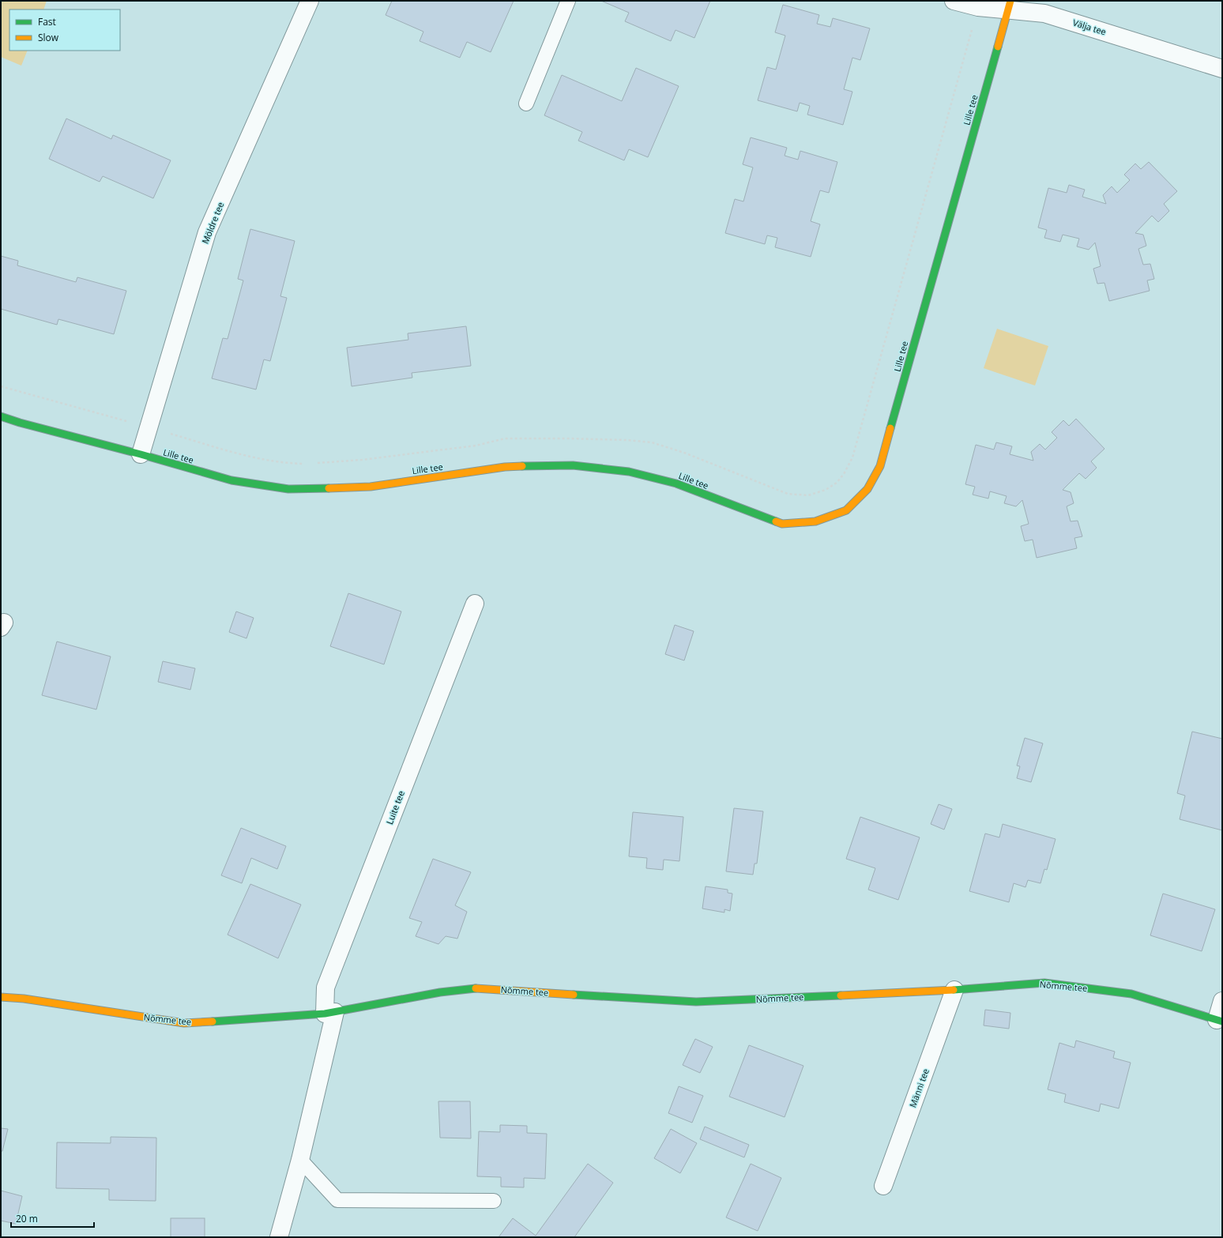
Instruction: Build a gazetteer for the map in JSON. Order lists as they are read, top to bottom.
{
  "streets": {
    "street": [
      "Välja tee",
      "Lille tee",
      "Möldre tee",
      "Luite tee",
      "Nõmme tee",
      "Männi tee"
    ]
  },
  "crossings": [
    ["Välja tee", "Lille tee"],
    ["Lille tee", "Möldre tee"],
    ["Luite tee", "Nõmme tee"],
    ["Nõmme tee", "Männi tee"]
  ],
  "legend": ["Fast", "Slow"],
  "scale_bar": "20 m"
}
